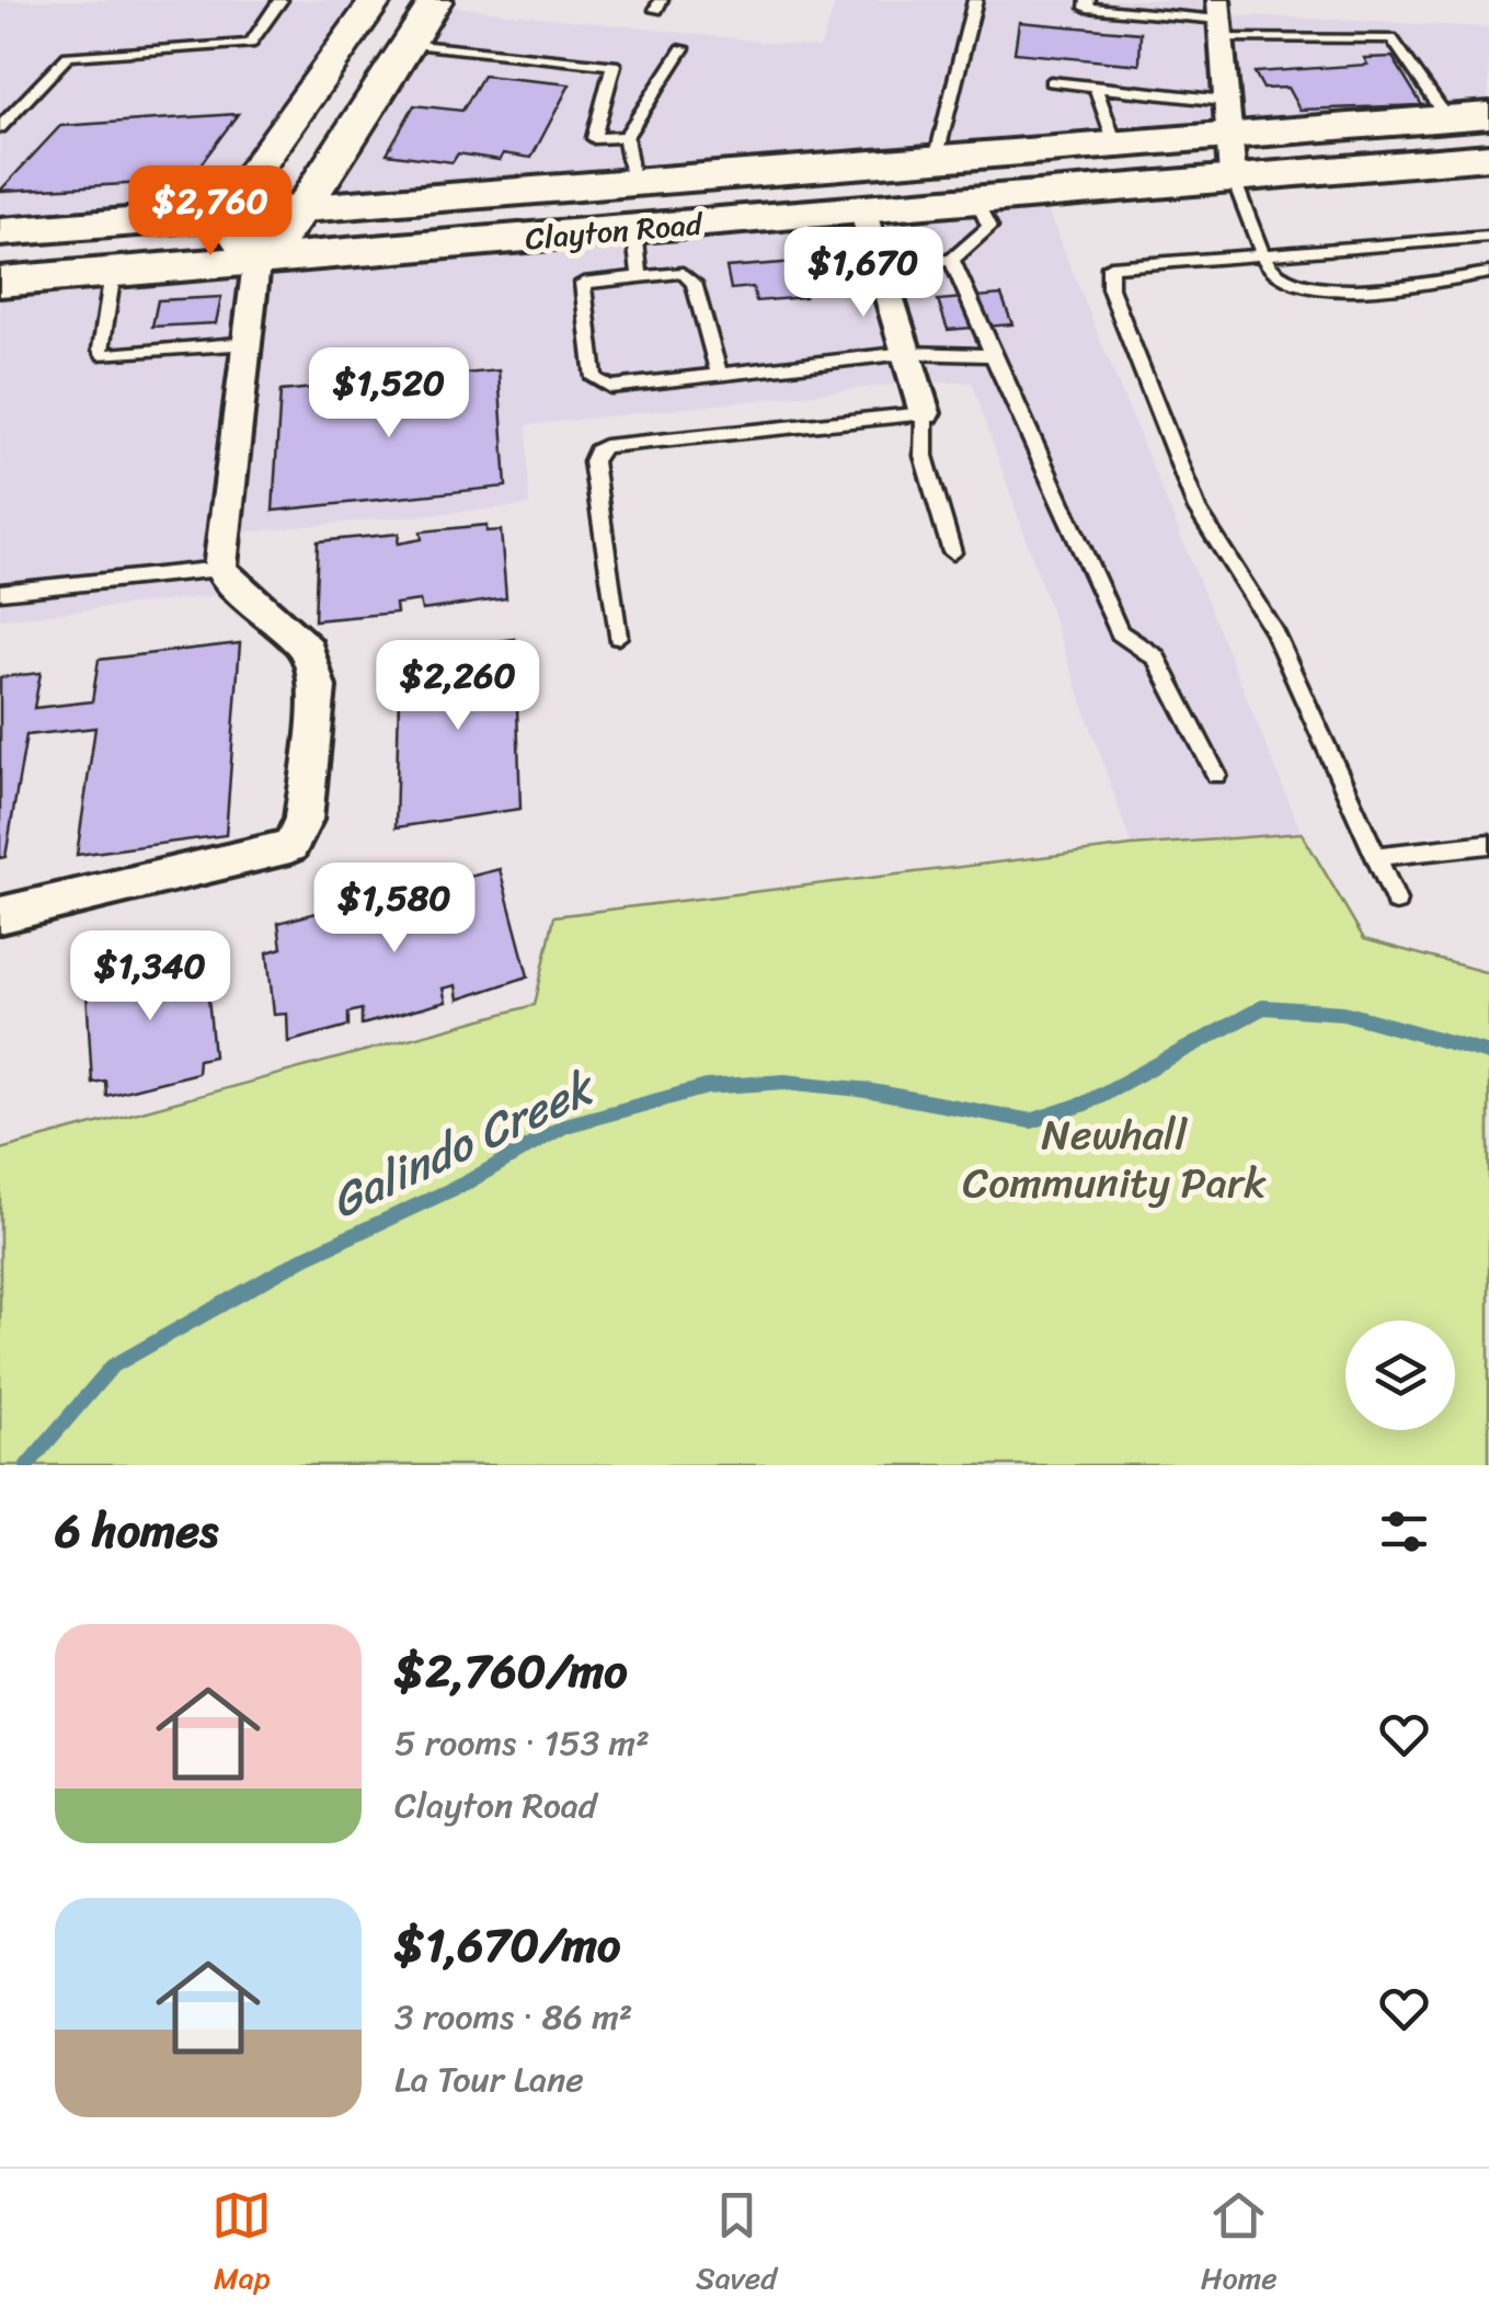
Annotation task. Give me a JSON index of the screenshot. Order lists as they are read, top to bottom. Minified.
{"streets":{"main road":["Clayton Road"]},"water":["Galindo Creek"],"parks":["Newhall Community Park"],"page":{"price":["$2,760","$1,670","$1,520","$2,260","$1,580","$1,340"],"heading":"6 homes","list":[{"name":"$2,760/mo","note":"5 rooms · 153 m² · Clayton Road"},{"name":"$1,670/mo","note":"3 rooms · 86 m² · La Tour Lane"}],"tabs":["Map","Saved","Home"]}}
